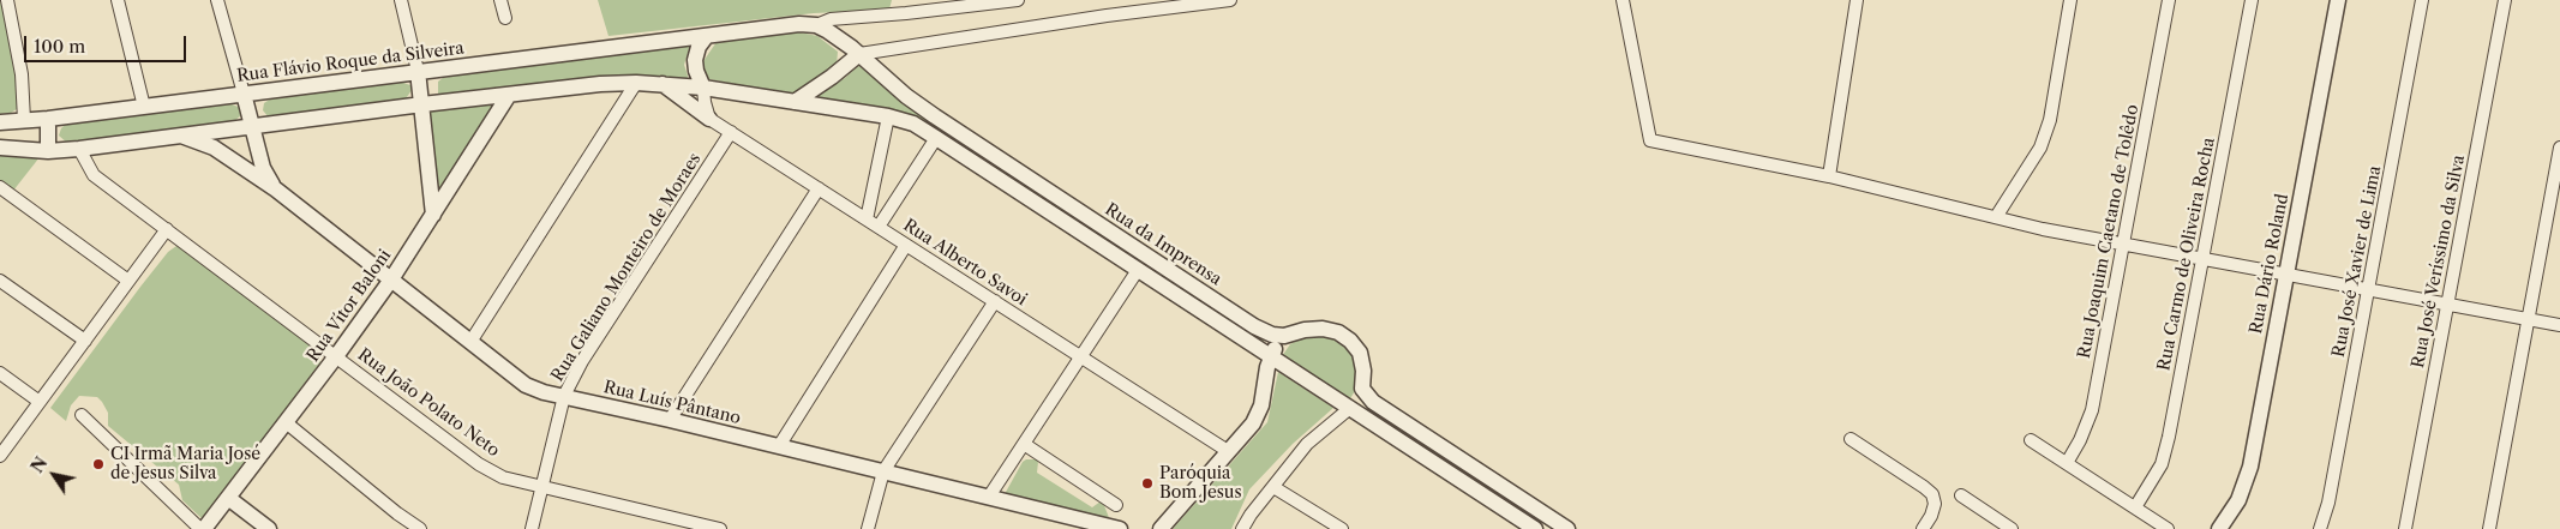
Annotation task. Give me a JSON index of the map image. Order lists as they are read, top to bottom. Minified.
{"streets":{"street":["Rua Flávio Roque da Silveira","Rua Joaquim Caetano de Tolêdo","Rua da Imprensa","Rua Carmo de Oliveira Rocha","Rua José Xavier de Lima","Rua José Veríssimo da Silva","Rua Alberto Savoi","Rua Dário Roland","Rua Galiano Monteiro de Moraes","Rua Vítor Baloni","Rua João Polato Neto","Rua Luís Pântano"]},"crossings":[["Rua Flávio Roque da Silveira","Rua Luís Pântano"],["Rua Alberto Savoi","Rua Galiano Monteiro de Moraes"],["Rua Galiano Monteiro de Moraes","Rua João Polato Neto"],["Rua Galiano Monteiro de Moraes","Rua Luís Pântano"],["Rua Vítor Baloni","Rua João Polato Neto"],["Rua Vítor Baloni","Rua Luís Pântano"]],"places":["CI Irmã Maria José de Jesus Silva","Paróquia Bom Jesus"],"scale_bar":"100 m","north":"top left"}
